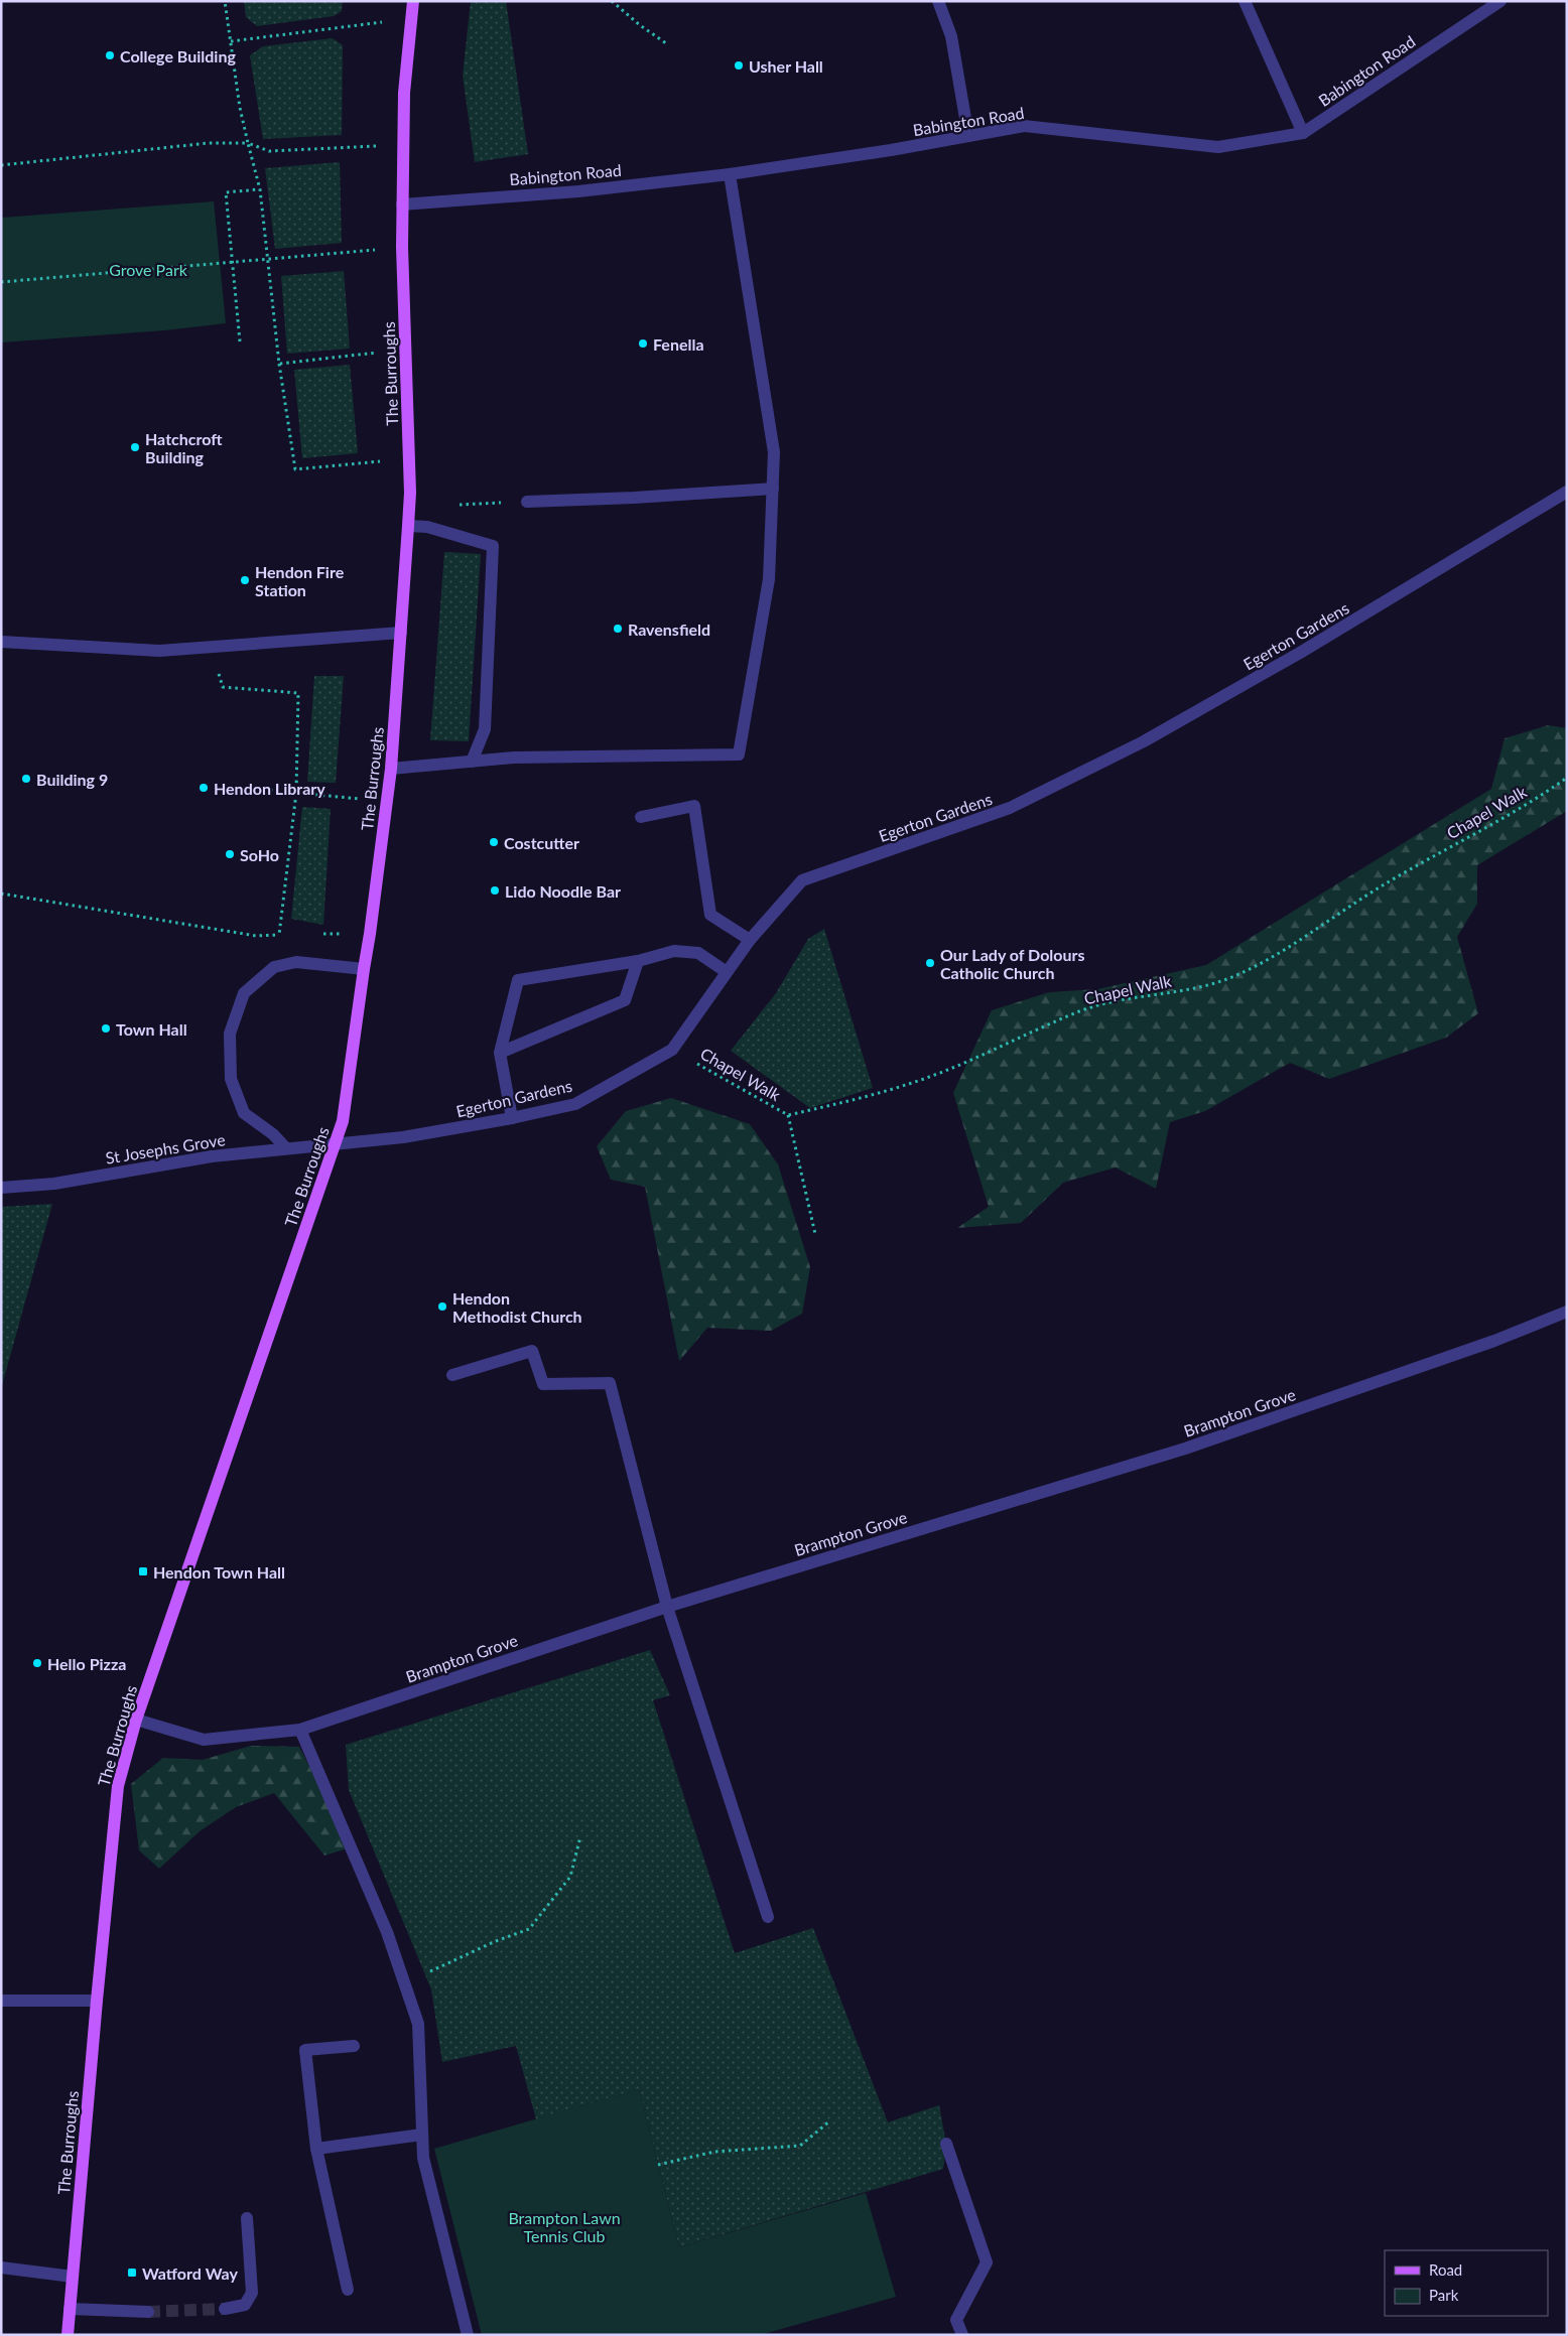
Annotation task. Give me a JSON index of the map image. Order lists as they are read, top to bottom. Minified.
{"streets":{"main road":["The Burroughs"],"street":["Babington Road","Egerton Gardens","St Josephs Grove","Brampton Grove"],"path":["Chapel Walk"]},"crossings":[["Babington Road","The Burroughs"],["The Burroughs","Egerton Gardens"],["The Burroughs","St Josephs Grove"],["The Burroughs","Brampton Grove"],["Egerton Gardens","Chapel Walk"],["Egerton Gardens","St Josephs Grove"]],"parks":["Grove Park","Brampton Lawn Tennis Club"],"places":{"other":["College Building","Usher Hall","Fenella","Hatchcroft Building","Hendon Fire Station","Ravensfield","Building 9","Hendon Library","Costcutter","SoHo","Lido Noodle Bar","Our Lady of Dolours Catholic Church","Town Hall","Hendon Methodist Church","Hello Pizza"],"transit":["Hendon Town Hall","Watford Way"]},"legend":["Road","Park"]}
